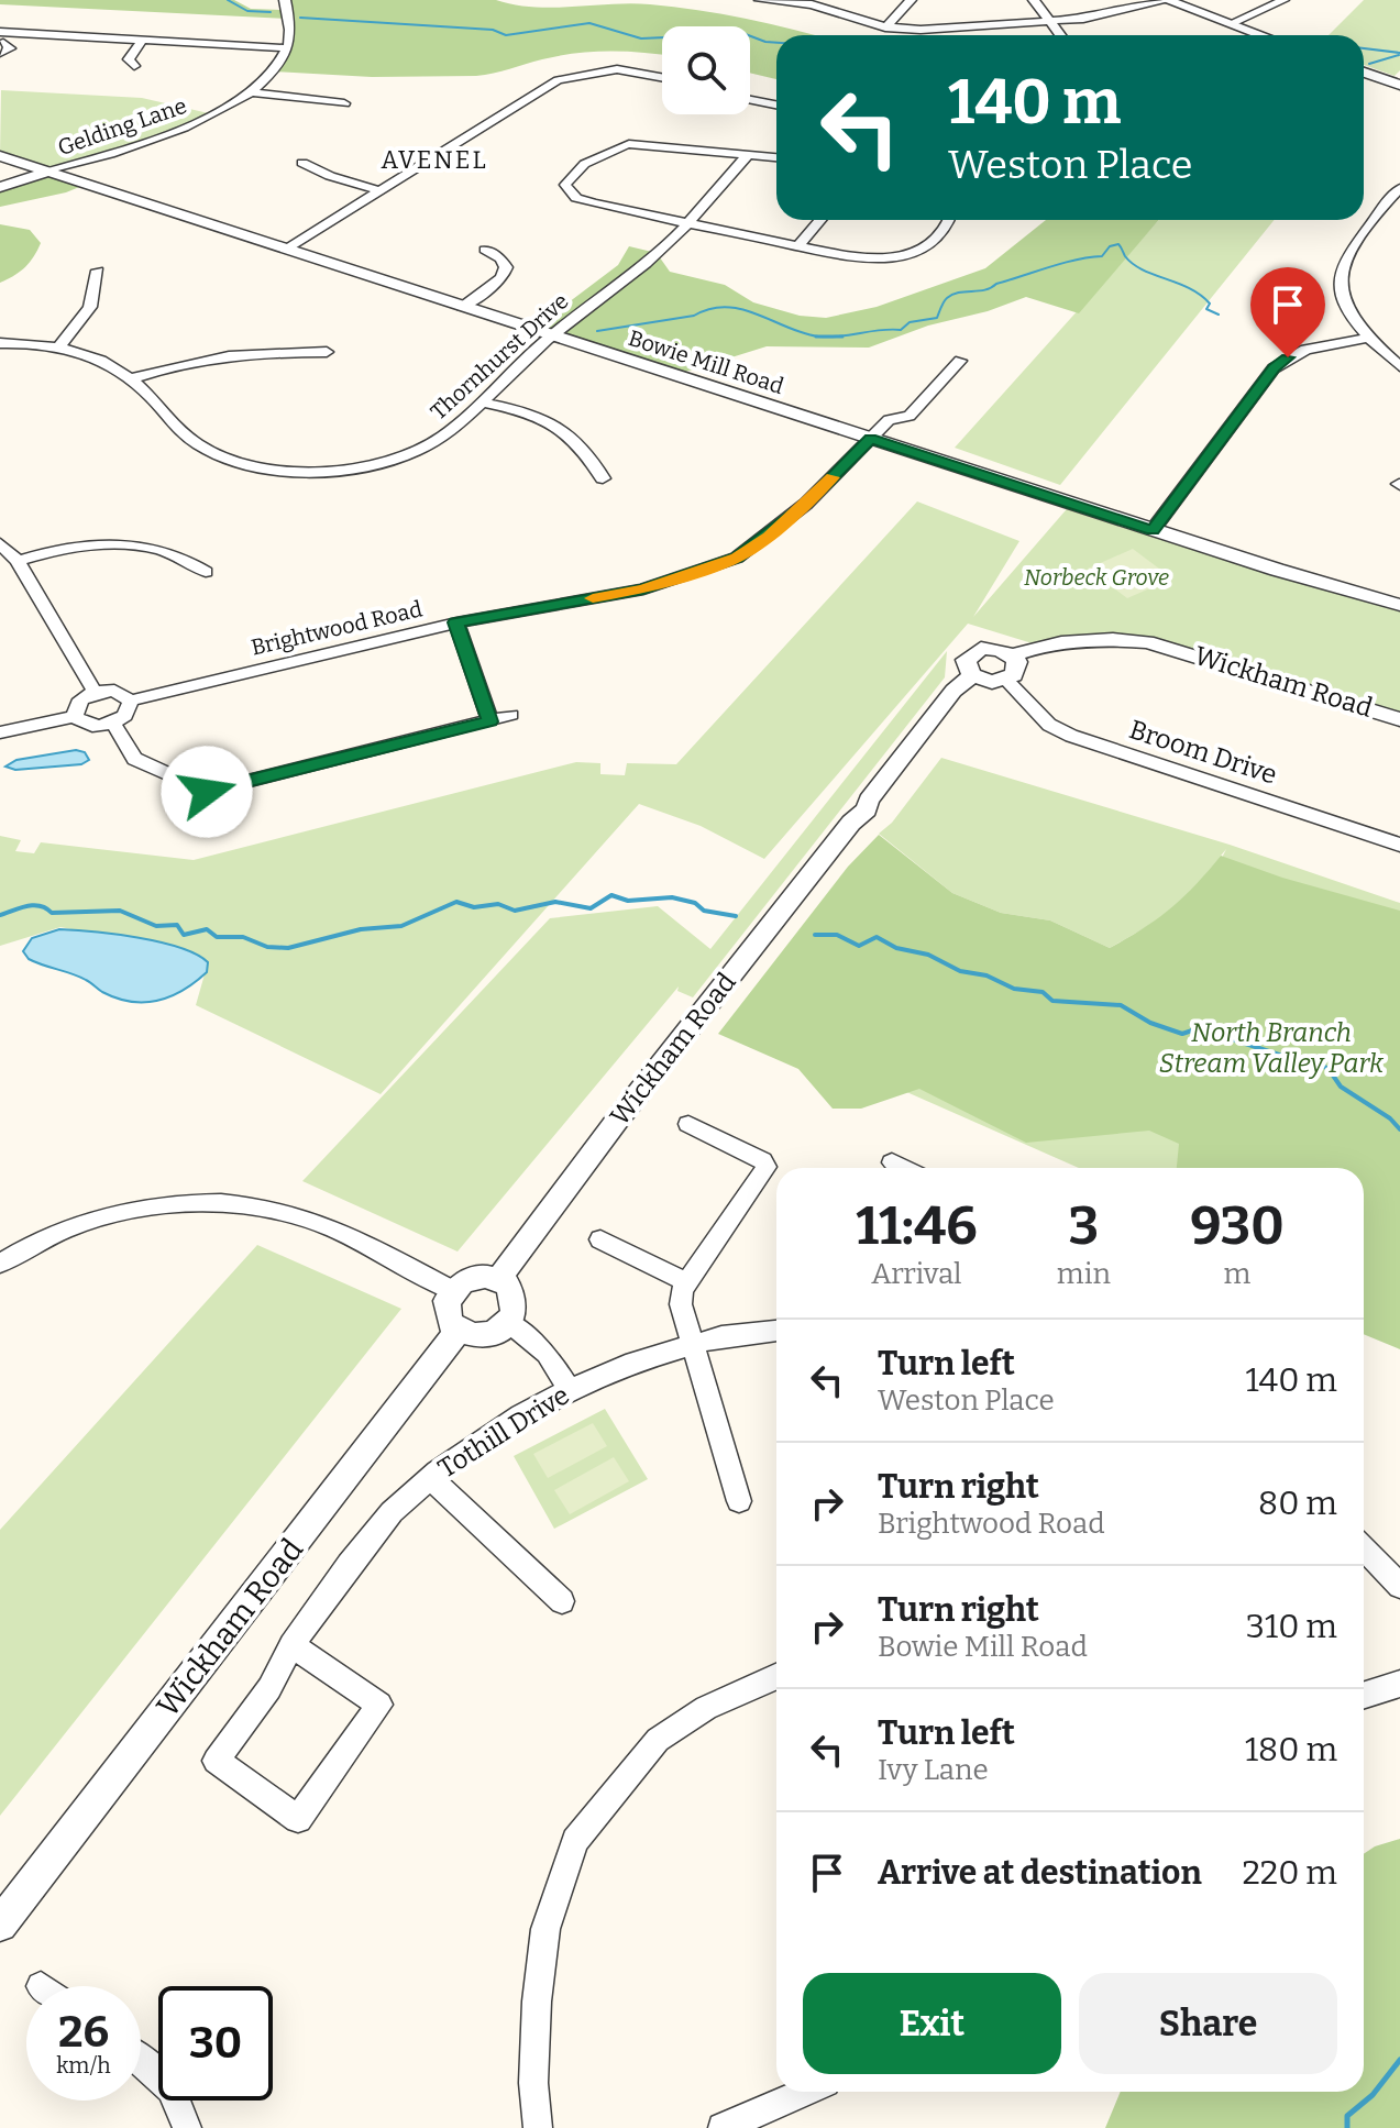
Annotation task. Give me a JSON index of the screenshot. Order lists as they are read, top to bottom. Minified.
{"streets":{"street":["Gelding Lane","Thornhurst Drive","Bowie Mill Road","Brightwood Road","Wickham Road","Broom Drive","Tothill Drive"]},"crossings":[["Gelding Lane","Bowie Mill Road"],["Thornhurst Drive","Bowie Mill Road"],["Bowie Mill Road","Brightwood Road"],["Wickham Road","Broom Drive"]],"districts":["AVENEL"],"parks":["Norbeck Grove","North Branch Stream Valley Park"],"page":{"turn":["140 m","Weston Place"],"eta":["11:46","Arrival","3","min","930","m"],"list":[{"name":"Turn left","note":"Weston Place","value":"140 m"},{"name":"Turn right","note":"Brightwood Road","value":"80 m"},{"name":"Turn right","note":"Bowie Mill Road","value":"310 m"},{"name":"Turn left","note":"Ivy Lane","value":"180 m"},{"name":"Arrive at destination","value":"220 m"}],"buttons":["Exit","Share"],"speed":"26 km/h","limit":"30"}}
